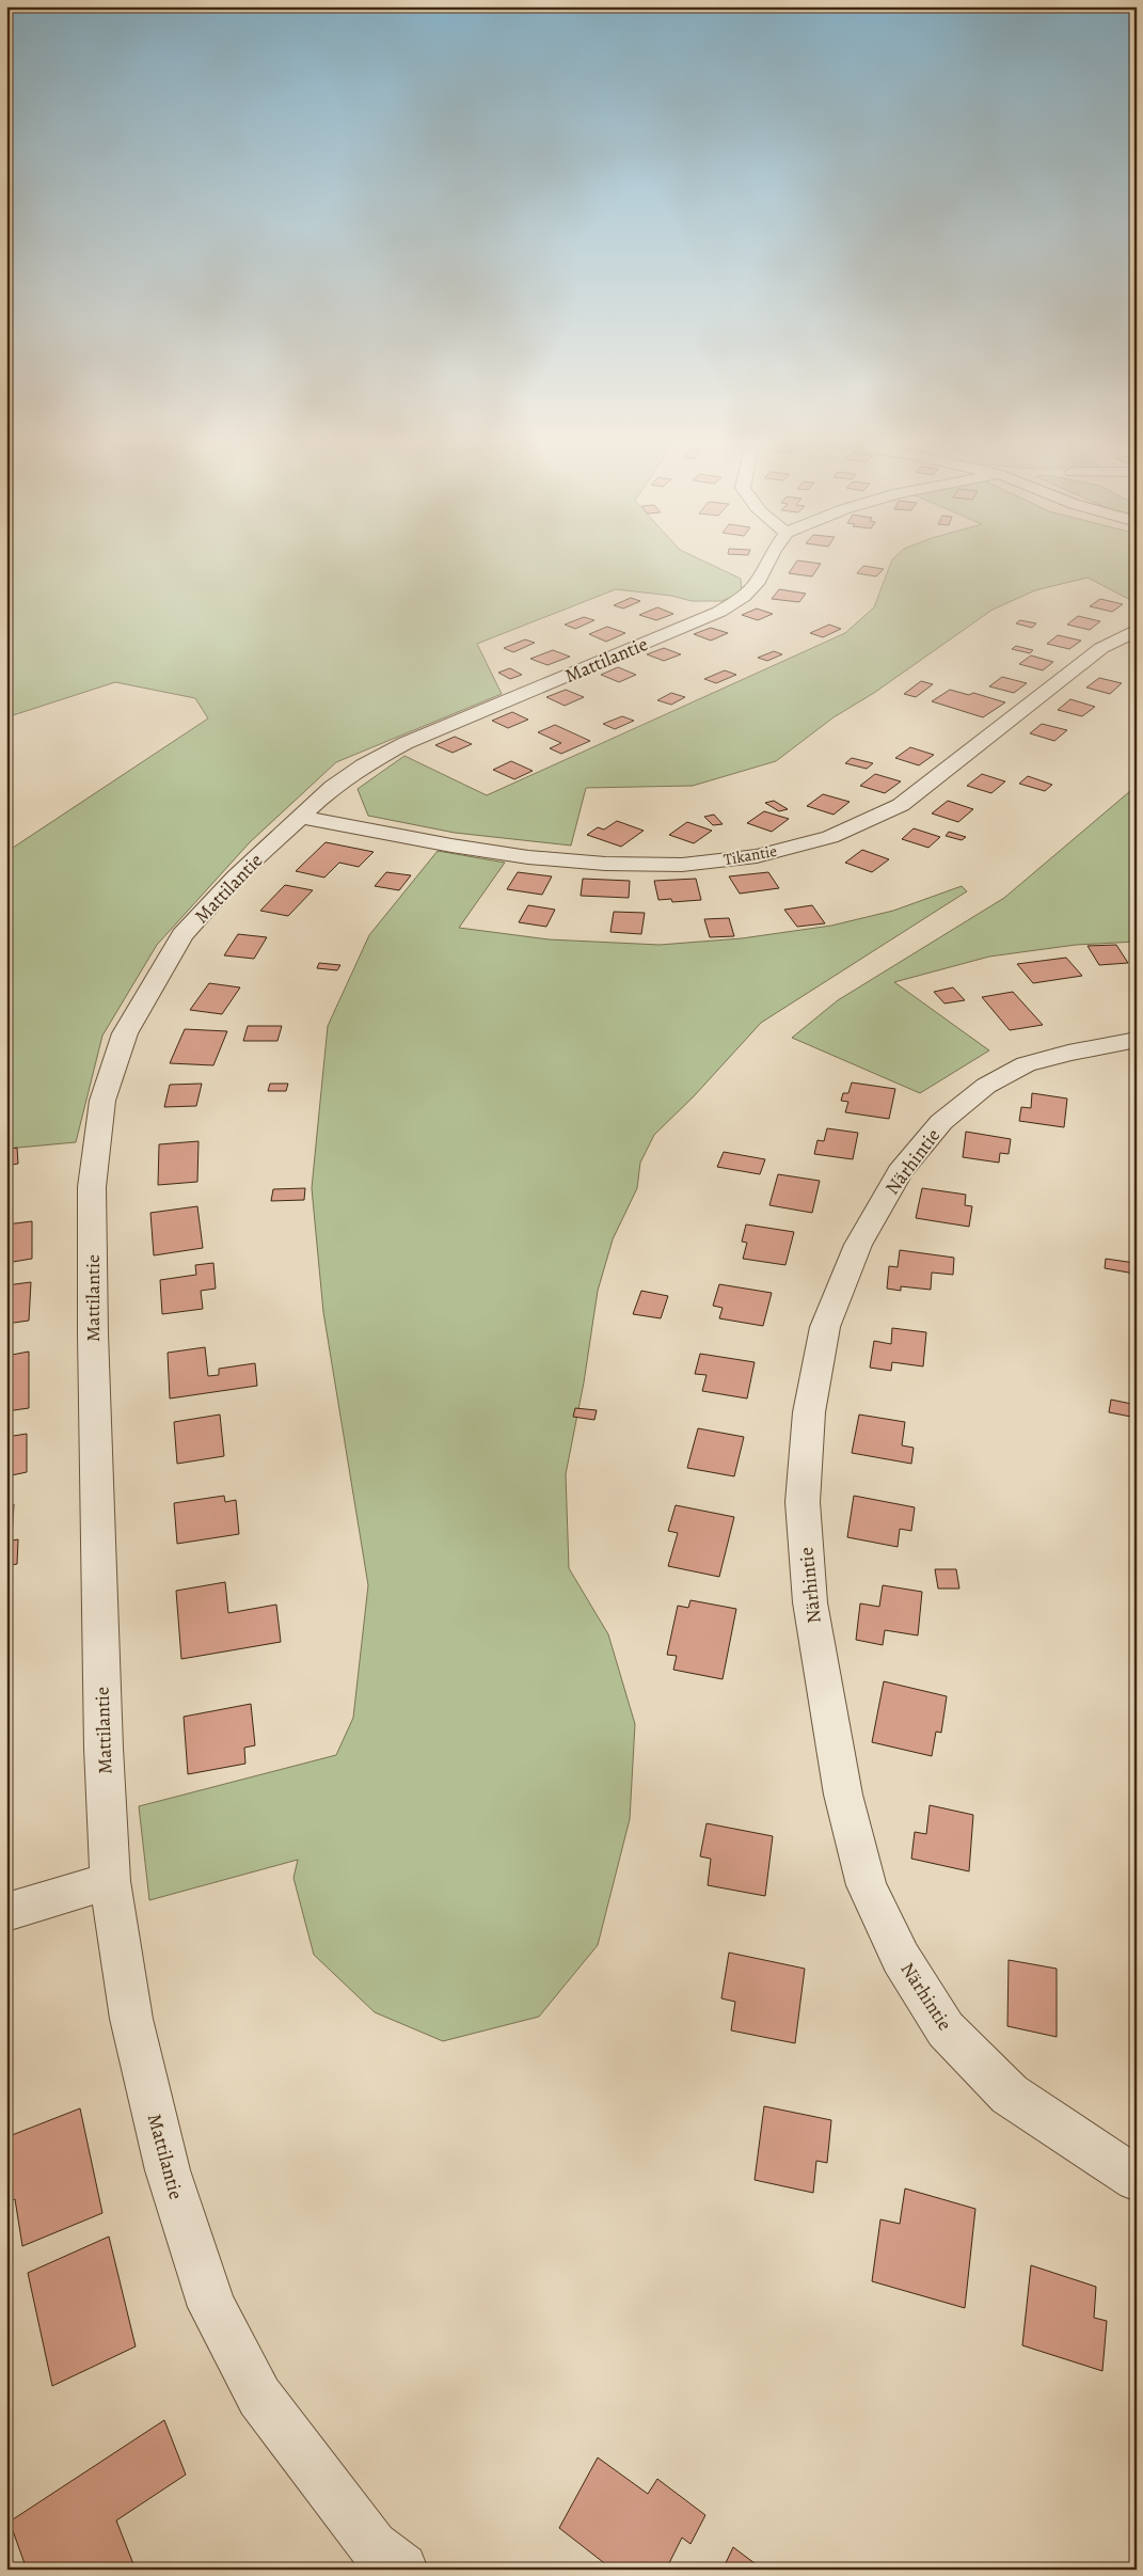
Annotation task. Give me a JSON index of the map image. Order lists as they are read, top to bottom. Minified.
{"streets":{"street":["Mattilantie","Tikantie","Närhintie"]},"crossings":[["Mattilantie","Tikantie"]]}
